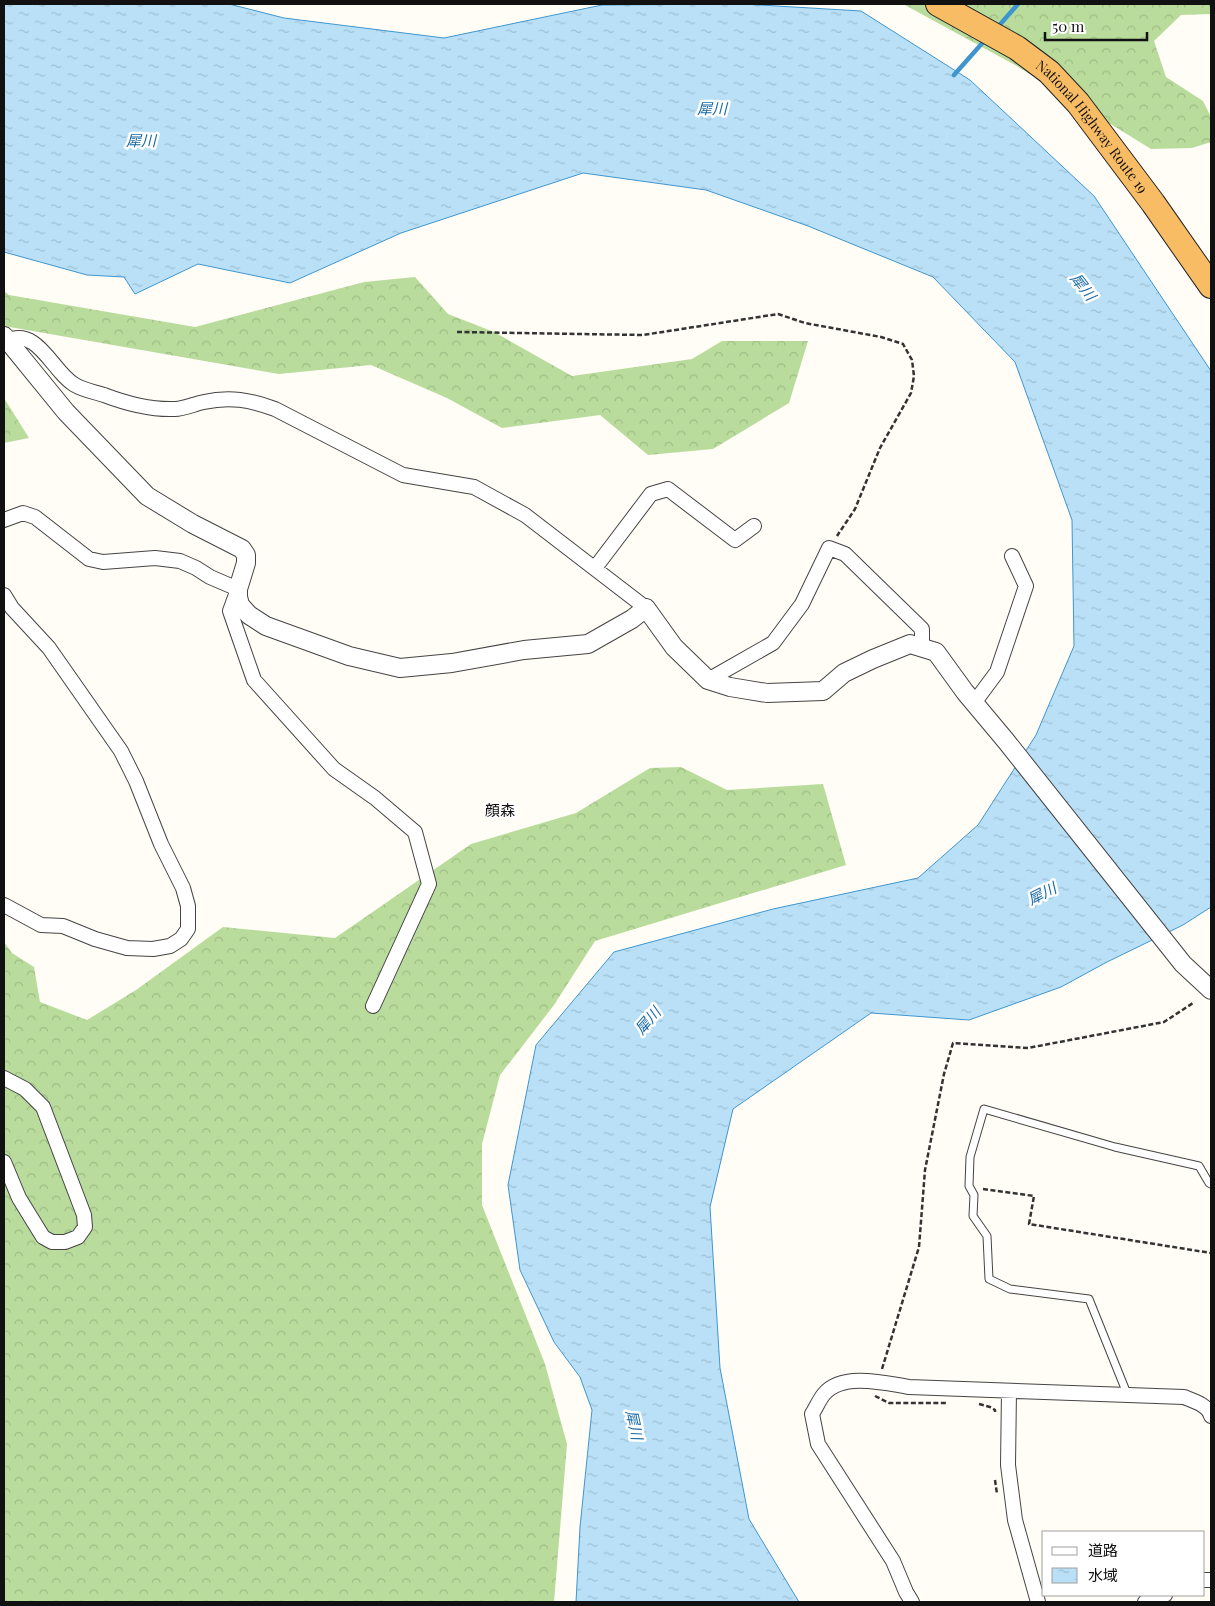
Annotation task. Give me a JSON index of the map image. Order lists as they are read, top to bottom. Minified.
{"streets":{"highway":["National Highway Route 19"]},"districts":["顔森"],"water":["犀川"],"legend":["道路","水域"],"scale_bar":"50 m"}
